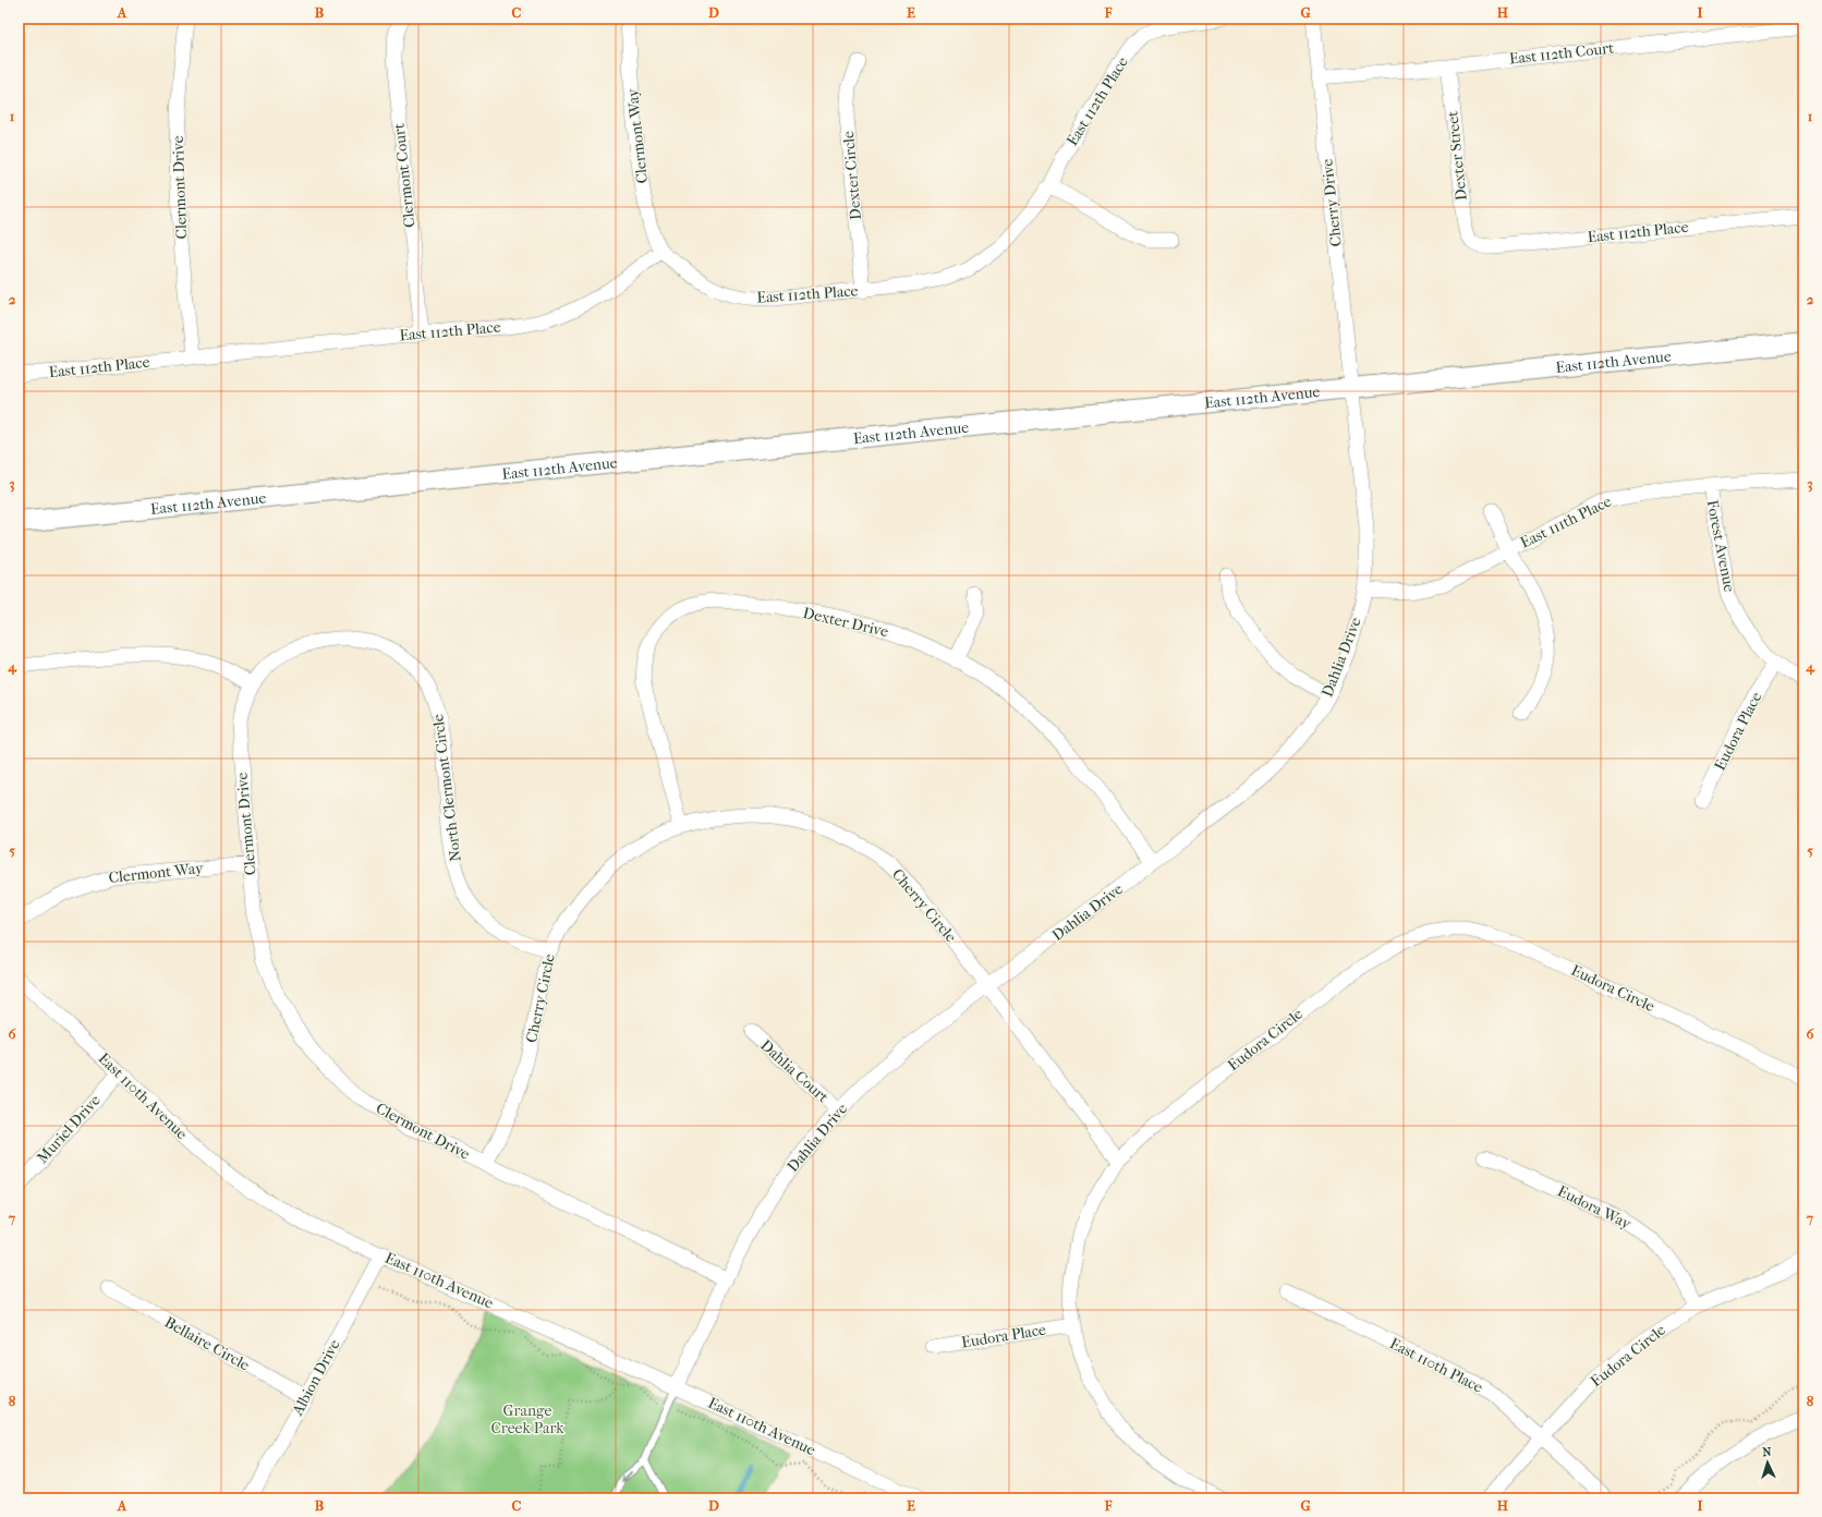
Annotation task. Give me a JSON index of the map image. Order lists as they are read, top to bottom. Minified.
{"streets":{"street":["East 112th Court","East 112th Place","Clermont Way","Dexter Street","Clermont Court","Dexter Circle","Clermont Drive","Cherry Drive","East 112th Avenue","East 111th Place","Forest Avenue","Dexter Drive","Dahlia Drive","Eudora Place","North Clermont Circle","Cherry Circle","Eudora Circle","Dahlia Court","East 110th Avenue","Muriel Drive","Eudora Way","Bellaire Circle","East 110th Place","Albion Drive"]},"crossings":[["East 112th Court","Dexter Street"],["East 112th Court","Cherry Drive"],["East 112th Place","Clermont Way"],["East 112th Place","Dexter Street"],["East 112th Place","Clermont Court"],["East 112th Place","Dexter Circle"],["East 112th Place","Clermont Drive"],["Clermont Way","Clermont Drive"],["Clermont Drive","Dahlia Drive"],["Clermont Drive","North Clermont Circle"],["Clermont Drive","Cherry Circle"],["Cherry Drive","East 112th Avenue"],["Cherry Drive","Dahlia Drive"],["East 112th Avenue","Dahlia Drive"],["East 111th Place","Forest Avenue"],["East 111th Place","Dahlia Drive"],["Forest Avenue","Eudora Place"],["Dexter Drive","Dahlia Drive"],["Dexter Drive","Cherry Circle"],["Dahlia Drive","Cherry Circle"],["Dahlia Drive","Dahlia Court"],["Dahlia Drive","East 110th Avenue"],["Eudora Place","Eudora Circle"],["North Clermont Circle","Cherry Circle"],["Cherry Circle","Eudora Circle"],["Eudora Circle","Eudora Way"],["Eudora Circle","East 110th Place"],["East 110th Avenue","Muriel Drive"],["East 110th Avenue","Albion Drive"],["Bellaire Circle","Albion Drive"]],"parks":["Grange Creek Park"],"north":"top","grid":{"columns":["A","B","C","D","E","F","G","H","I"],"rows":["1","2","3","4","5","6","7","8"]}}
